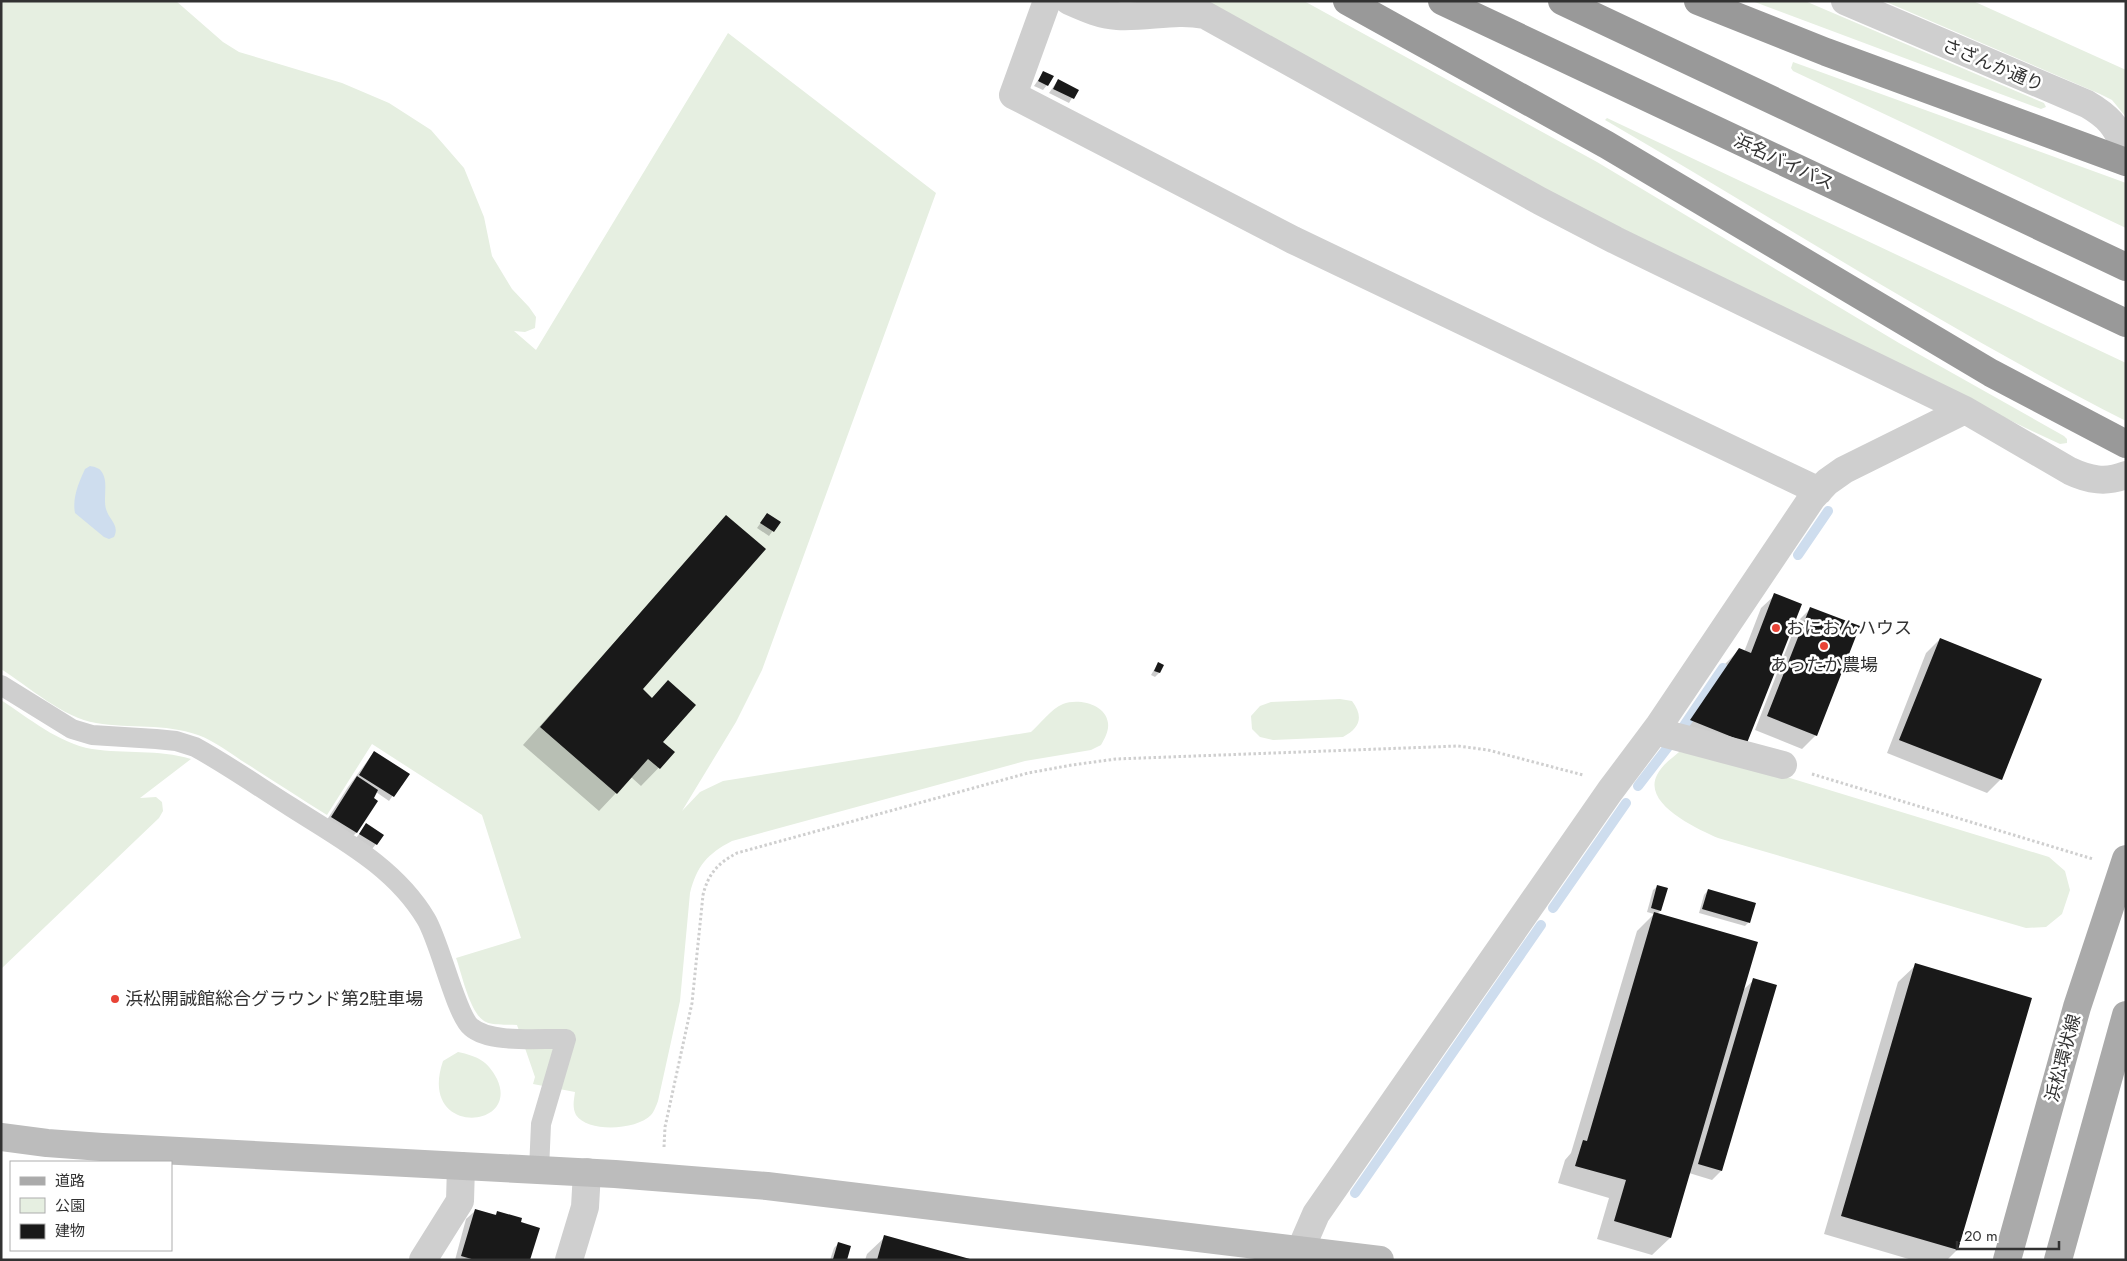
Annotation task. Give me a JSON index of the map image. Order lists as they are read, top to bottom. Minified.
{"streets":{"highway":["浜名バイパス"],"main road":["浜松環状線"],"street":["さざんか通り"]},"places":["おにおんハウス","あったか農場","浜松開誠館総合グラウンド第2駐車場"],"legend":["道路","公園","建物"],"scale_bar":"20 m"}
